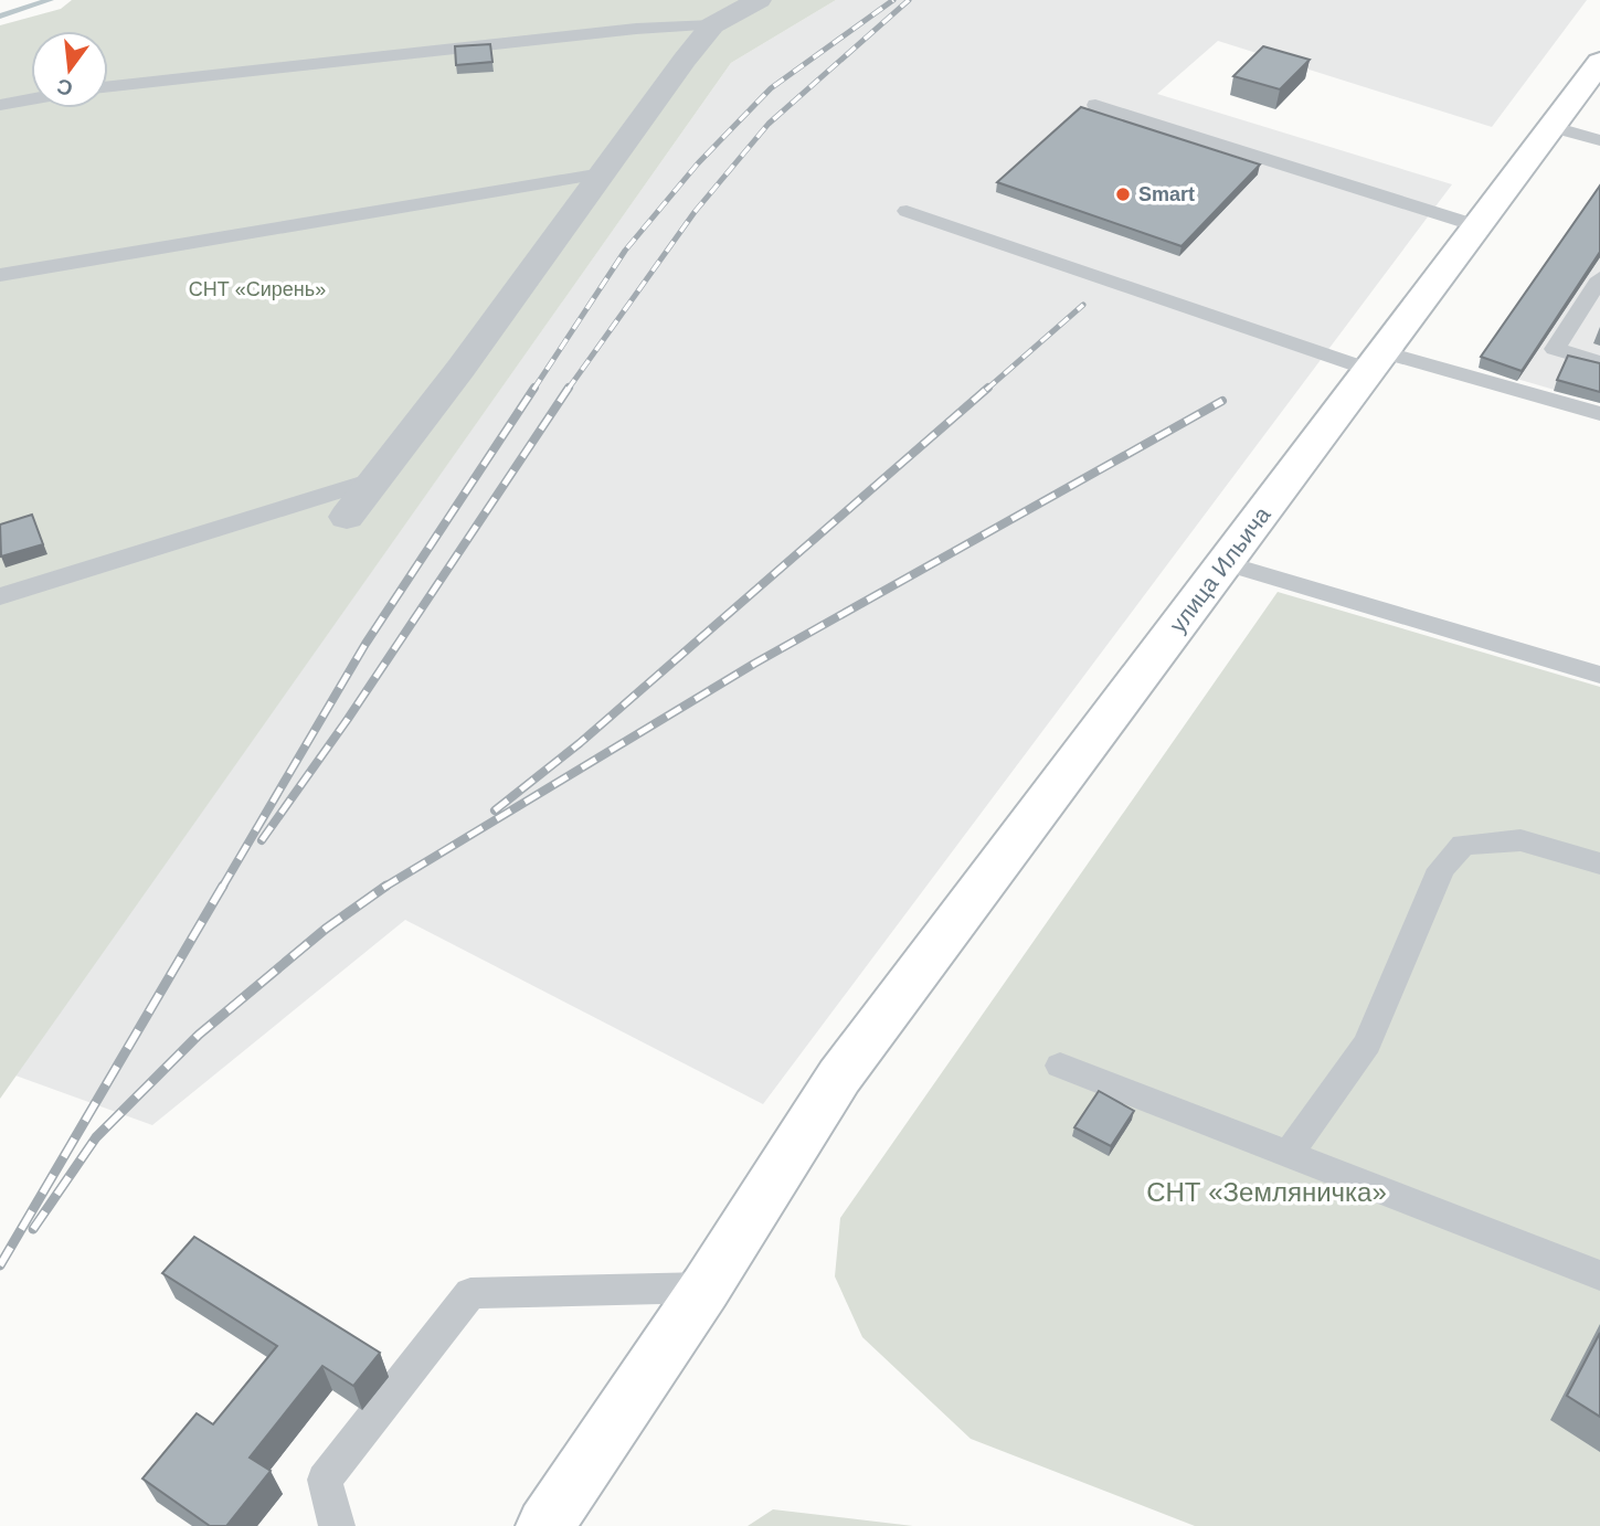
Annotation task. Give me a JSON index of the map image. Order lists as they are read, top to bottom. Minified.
{"streets":{"main road":["улица Ильича"]},"parks":["СНТ «Сирень»","СНТ «Земляничка»"],"places":["Smart"],"north":"bottom"}
